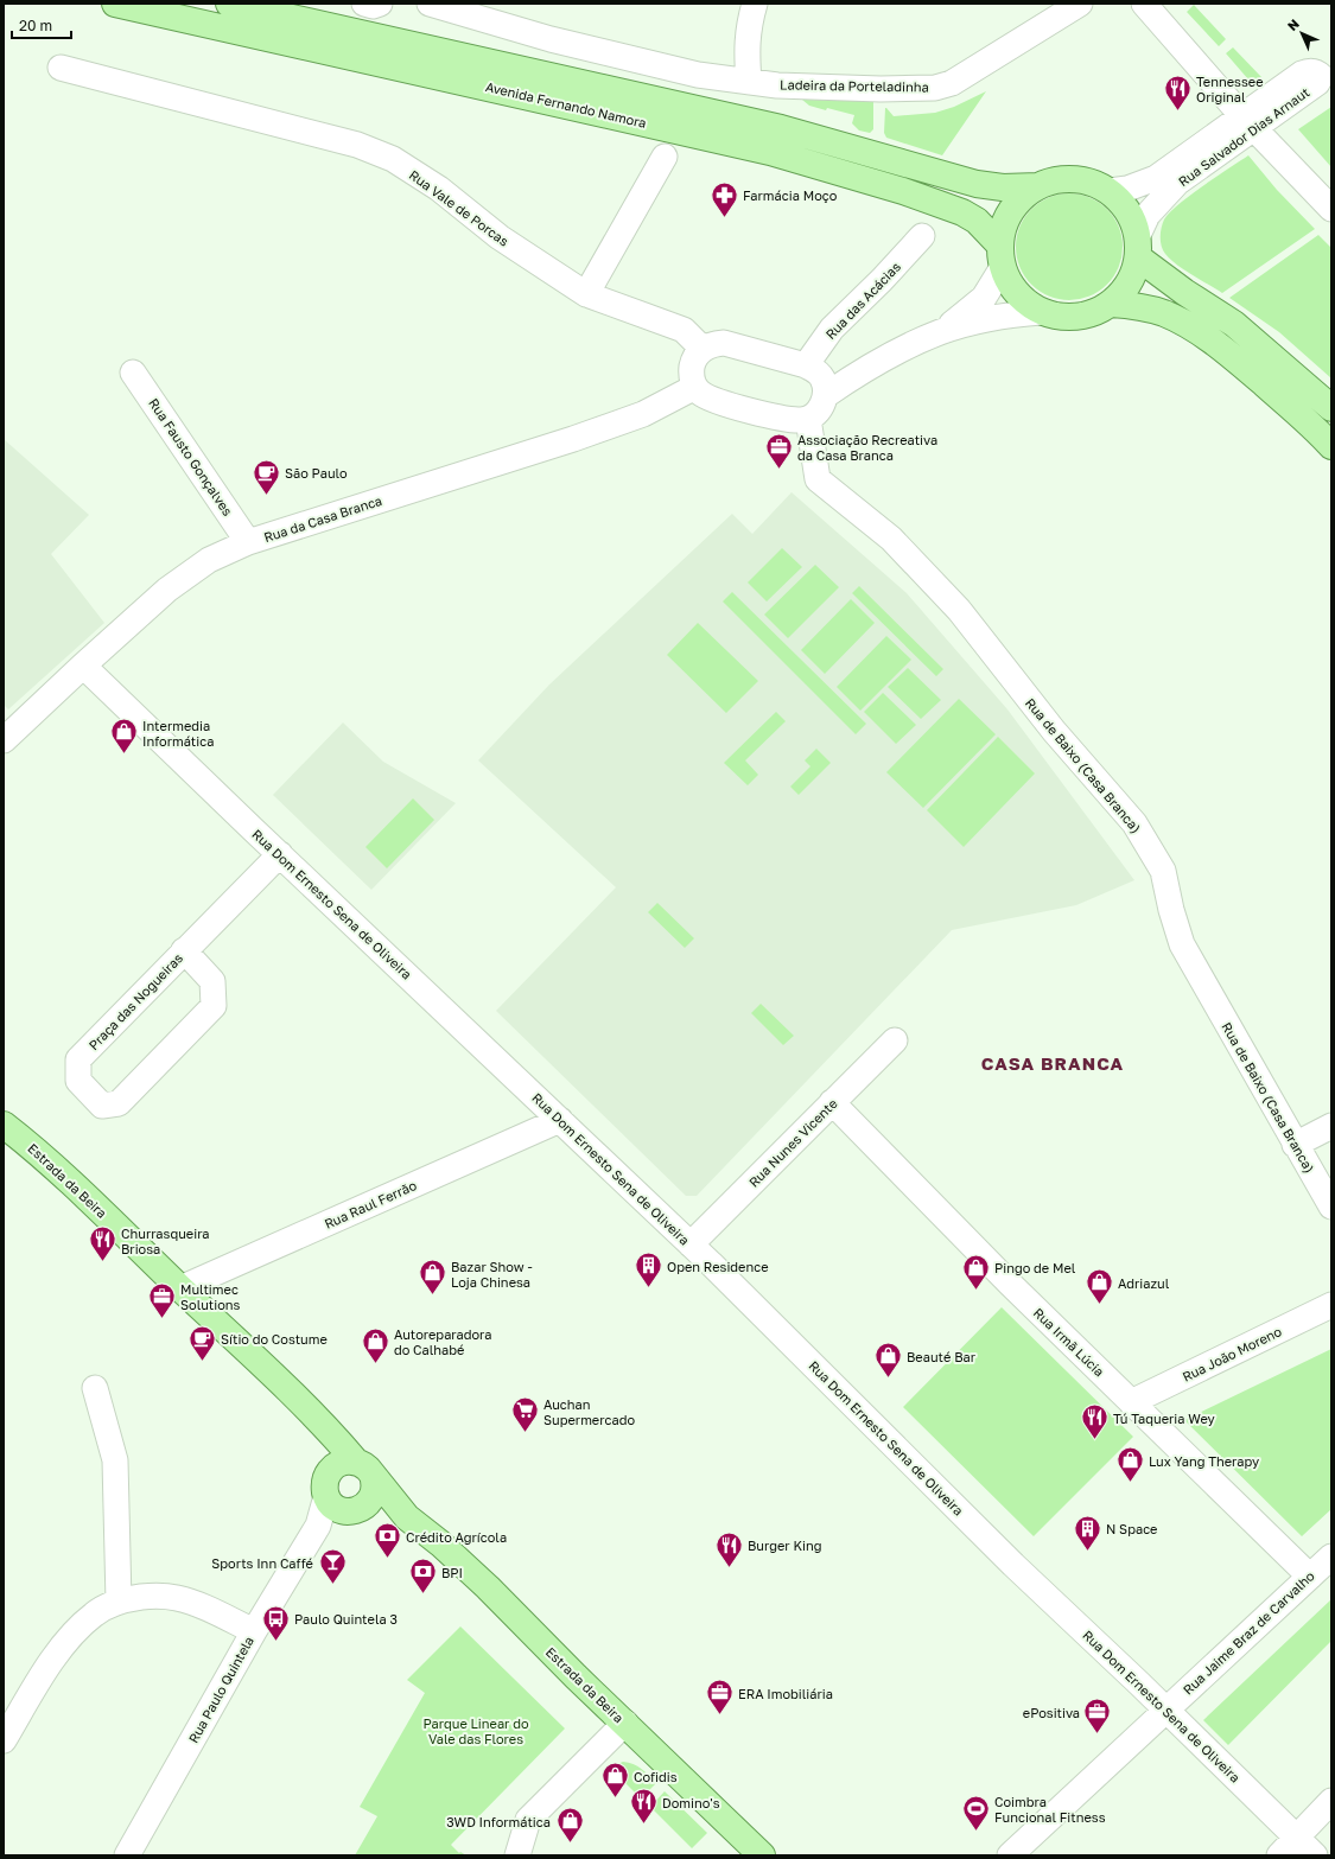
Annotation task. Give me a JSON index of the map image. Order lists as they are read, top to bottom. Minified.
{"streets":{"main road":["Avenida Fernando Namora","Estrada da Beira"],"street":["Ladeira da Porteladinha","Rua Salvador Dias Arnaut","Rua Vale de Porcas","Rua das Acácias","Rua Fausto Gonçalves","Rua da Casa Branca","Rua de Baixo (Casa Branca)","Rua Dom Ernesto Sena de Oliveira","Praça das Nogueiras","Rua Nunes Vicente","Rua Raul Ferrão","Rua Irmã Lúcia","Rua João Moreno","Rua Jaime Braz de Carvalho","Rua Paulo Quintela"]},"crossings":[["Avenida Fernando Namora","Rua Salvador Dias Arnaut"],["Rua Fausto Gonçalves","Rua da Casa Branca"],["Rua da Casa Branca","Rua Dom Ernesto Sena de Oliveira"],["Rua Dom Ernesto Sena de Oliveira","Praça das Nogueiras"],["Rua Dom Ernesto Sena de Oliveira","Rua Nunes Vicente"],["Rua Dom Ernesto Sena de Oliveira","Rua Raul Ferrão"],["Rua Dom Ernesto Sena de Oliveira","Rua Jaime Braz de Carvalho"],["Rua Nunes Vicente","Rua Irmã Lúcia"],["Estrada da Beira","Rua Raul Ferrão"],["Estrada da Beira","Rua Paulo Quintela"],["Rua Irmã Lúcia","Rua João Moreno"],["Rua Irmã Lúcia","Rua Jaime Braz de Carvalho"]],"districts":["CASA BRANCA"],"parks":["Parque Linear do Vale das Flores"],"places":{"restaurant":["Tennessee Original","Churrasqueira Briosa","Tú Taqueria Wey","Burger King","Domino's"],"pharmacy":["Farmácia Moço"],"office":["Associação Recreativa da Casa Branca","Multimec Solutions","ERA Imobiliária","ePositiva"],"cafe":["São Paulo","Sítio do Costume"],"shop":["Intermedia Informática","Pingo de Mel","Bazar Show - Loja Chinesa","Adriazul","Autoreparadora do Calhabé","Beauté Bar","Lux Yang Therapy","Cofidis","3WD Informática"],"building":["Open Residence","N Space"],"supermarket":["Auchan Supermercado"],"bank":["Crédito Agrícola","BPI"],"bar":["Sports Inn Caffé"],"bus stop":["Paulo Quintela 3"],"sports":["Coimbra Funcional Fitness"]},"scale_bar":"20 m","north":"top left"}
